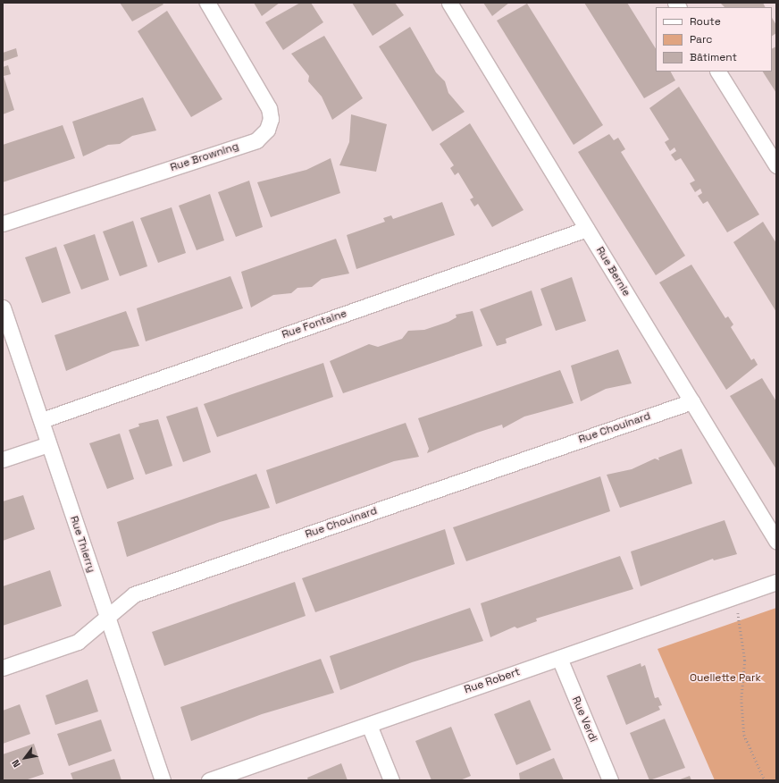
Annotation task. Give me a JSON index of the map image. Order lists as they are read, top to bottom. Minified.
{"streets":{"street":["Rue Browning","Rue Bernie","Rue Fontaine","Rue Chouinard","Rue Thierry","Rue Robert","Rue Verdi"]},"crossings":[["Rue Bernie","Rue Fontaine"],["Rue Bernie","Rue Chouinard"],["Rue Fontaine","Rue Thierry"],["Rue Chouinard","Rue Thierry"],["Rue Robert","Rue Verdi"]],"parks":["Ouellette Park"],"legend":["Route","Parc","Bâtiment"],"north":"bottom left"}
